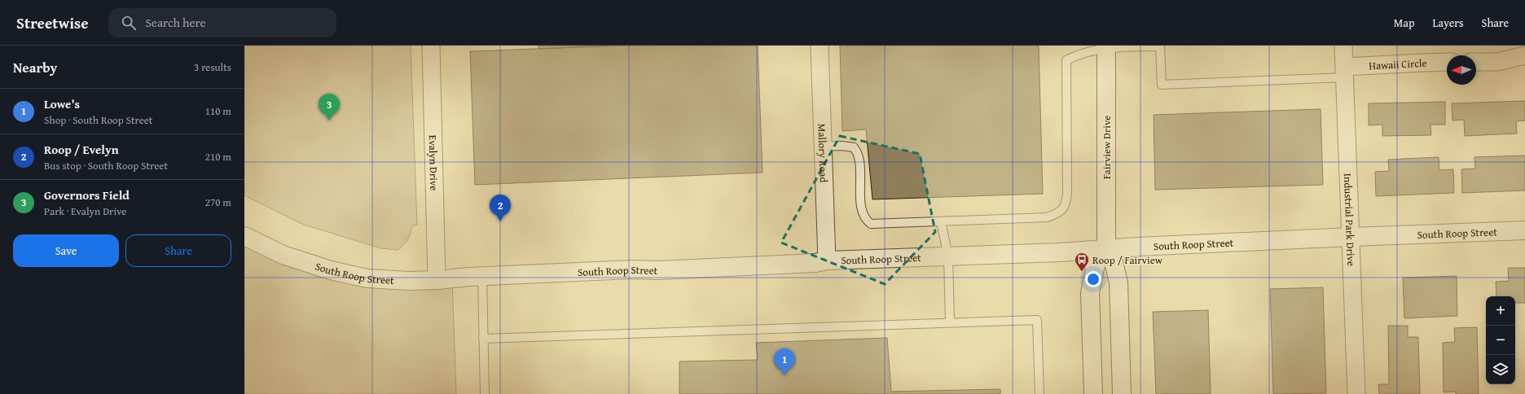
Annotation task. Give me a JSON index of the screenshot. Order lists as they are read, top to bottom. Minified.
{"streets":{"street":["Hawaii Circle","Fairview Drive","Mallory Road","Evalyn Drive","Industrial Park Drive","South Roop Street"]},"crossings":[["Hawaii Circle","Industrial Park Drive"],["Fairview Drive","South Roop Street"],["Mallory Road","South Roop Street"],["Evalyn Drive","South Roop Street"],["Industrial Park Drive","South Roop Street"]],"places":{"bus stop":["Roop / Fairview"]},"north":"left","page":{"header":"Streetwise","search":"Search here","nav":["Map","Layers","Share"],"heading":["Nearby","3 results"],"list":[{"mark":"1","name":"Lowe's","note":"Shop · South Roop Street","value":"110 m"},{"mark":"2","name":"Roop / Evelyn","note":"Bus stop · South Roop Street","value":"210 m"},{"mark":"3","name":"Governors Field","note":"Park · Evalyn Drive","value":"270 m"}],"pins":["3","2","1"],"buttons":["Save","Share"],"map_buttons":["+","−"]}}
